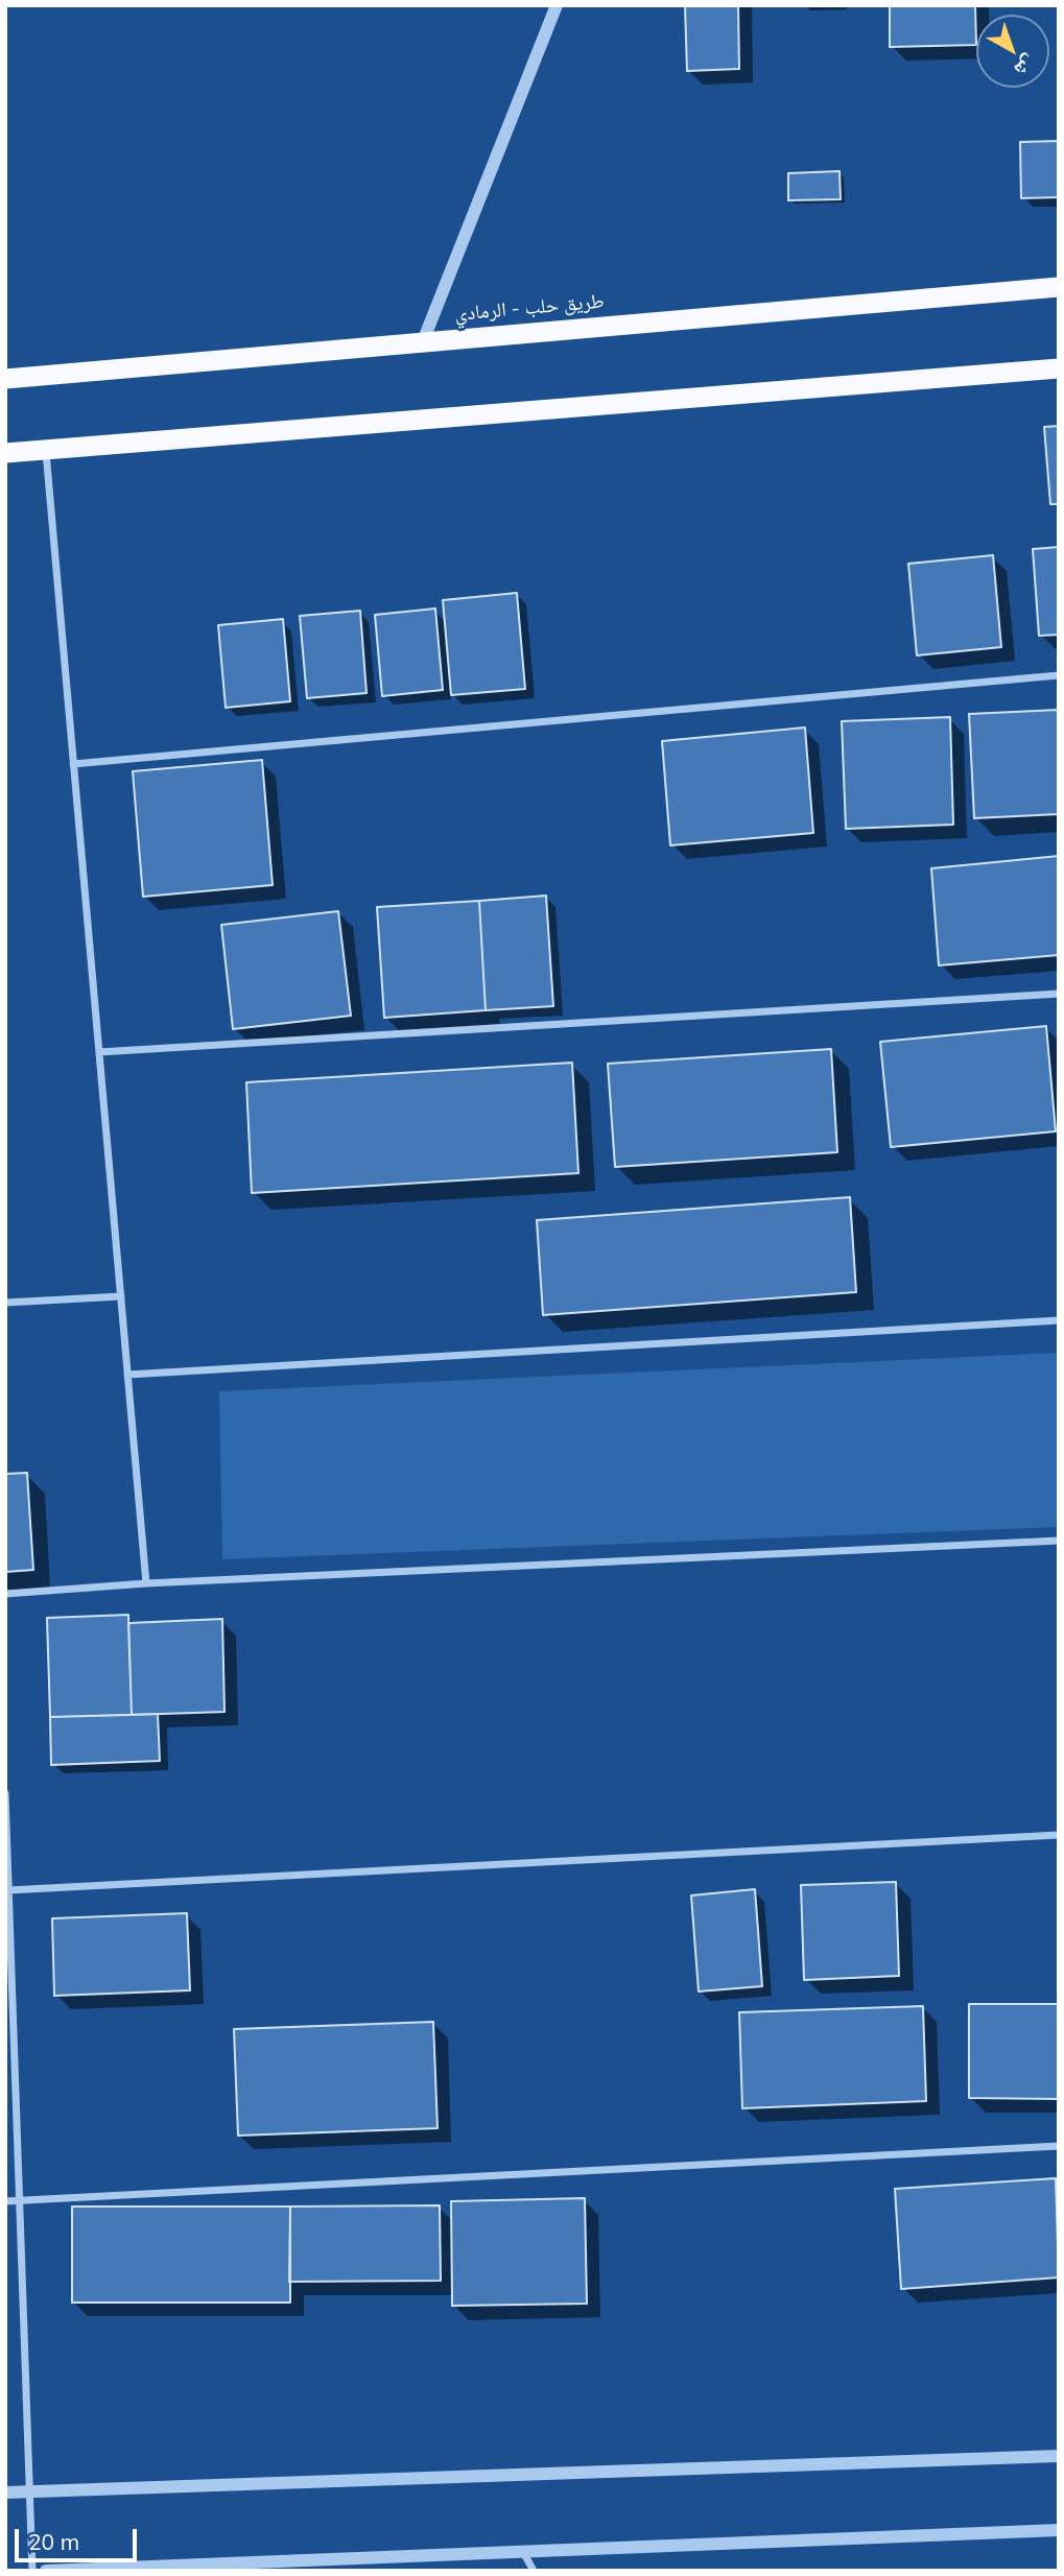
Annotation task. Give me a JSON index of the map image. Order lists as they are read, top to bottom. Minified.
{"streets":{"highway":["طريق حلب - الرمادي"]},"scale_bar":"20 m","north":"bottom right"}
